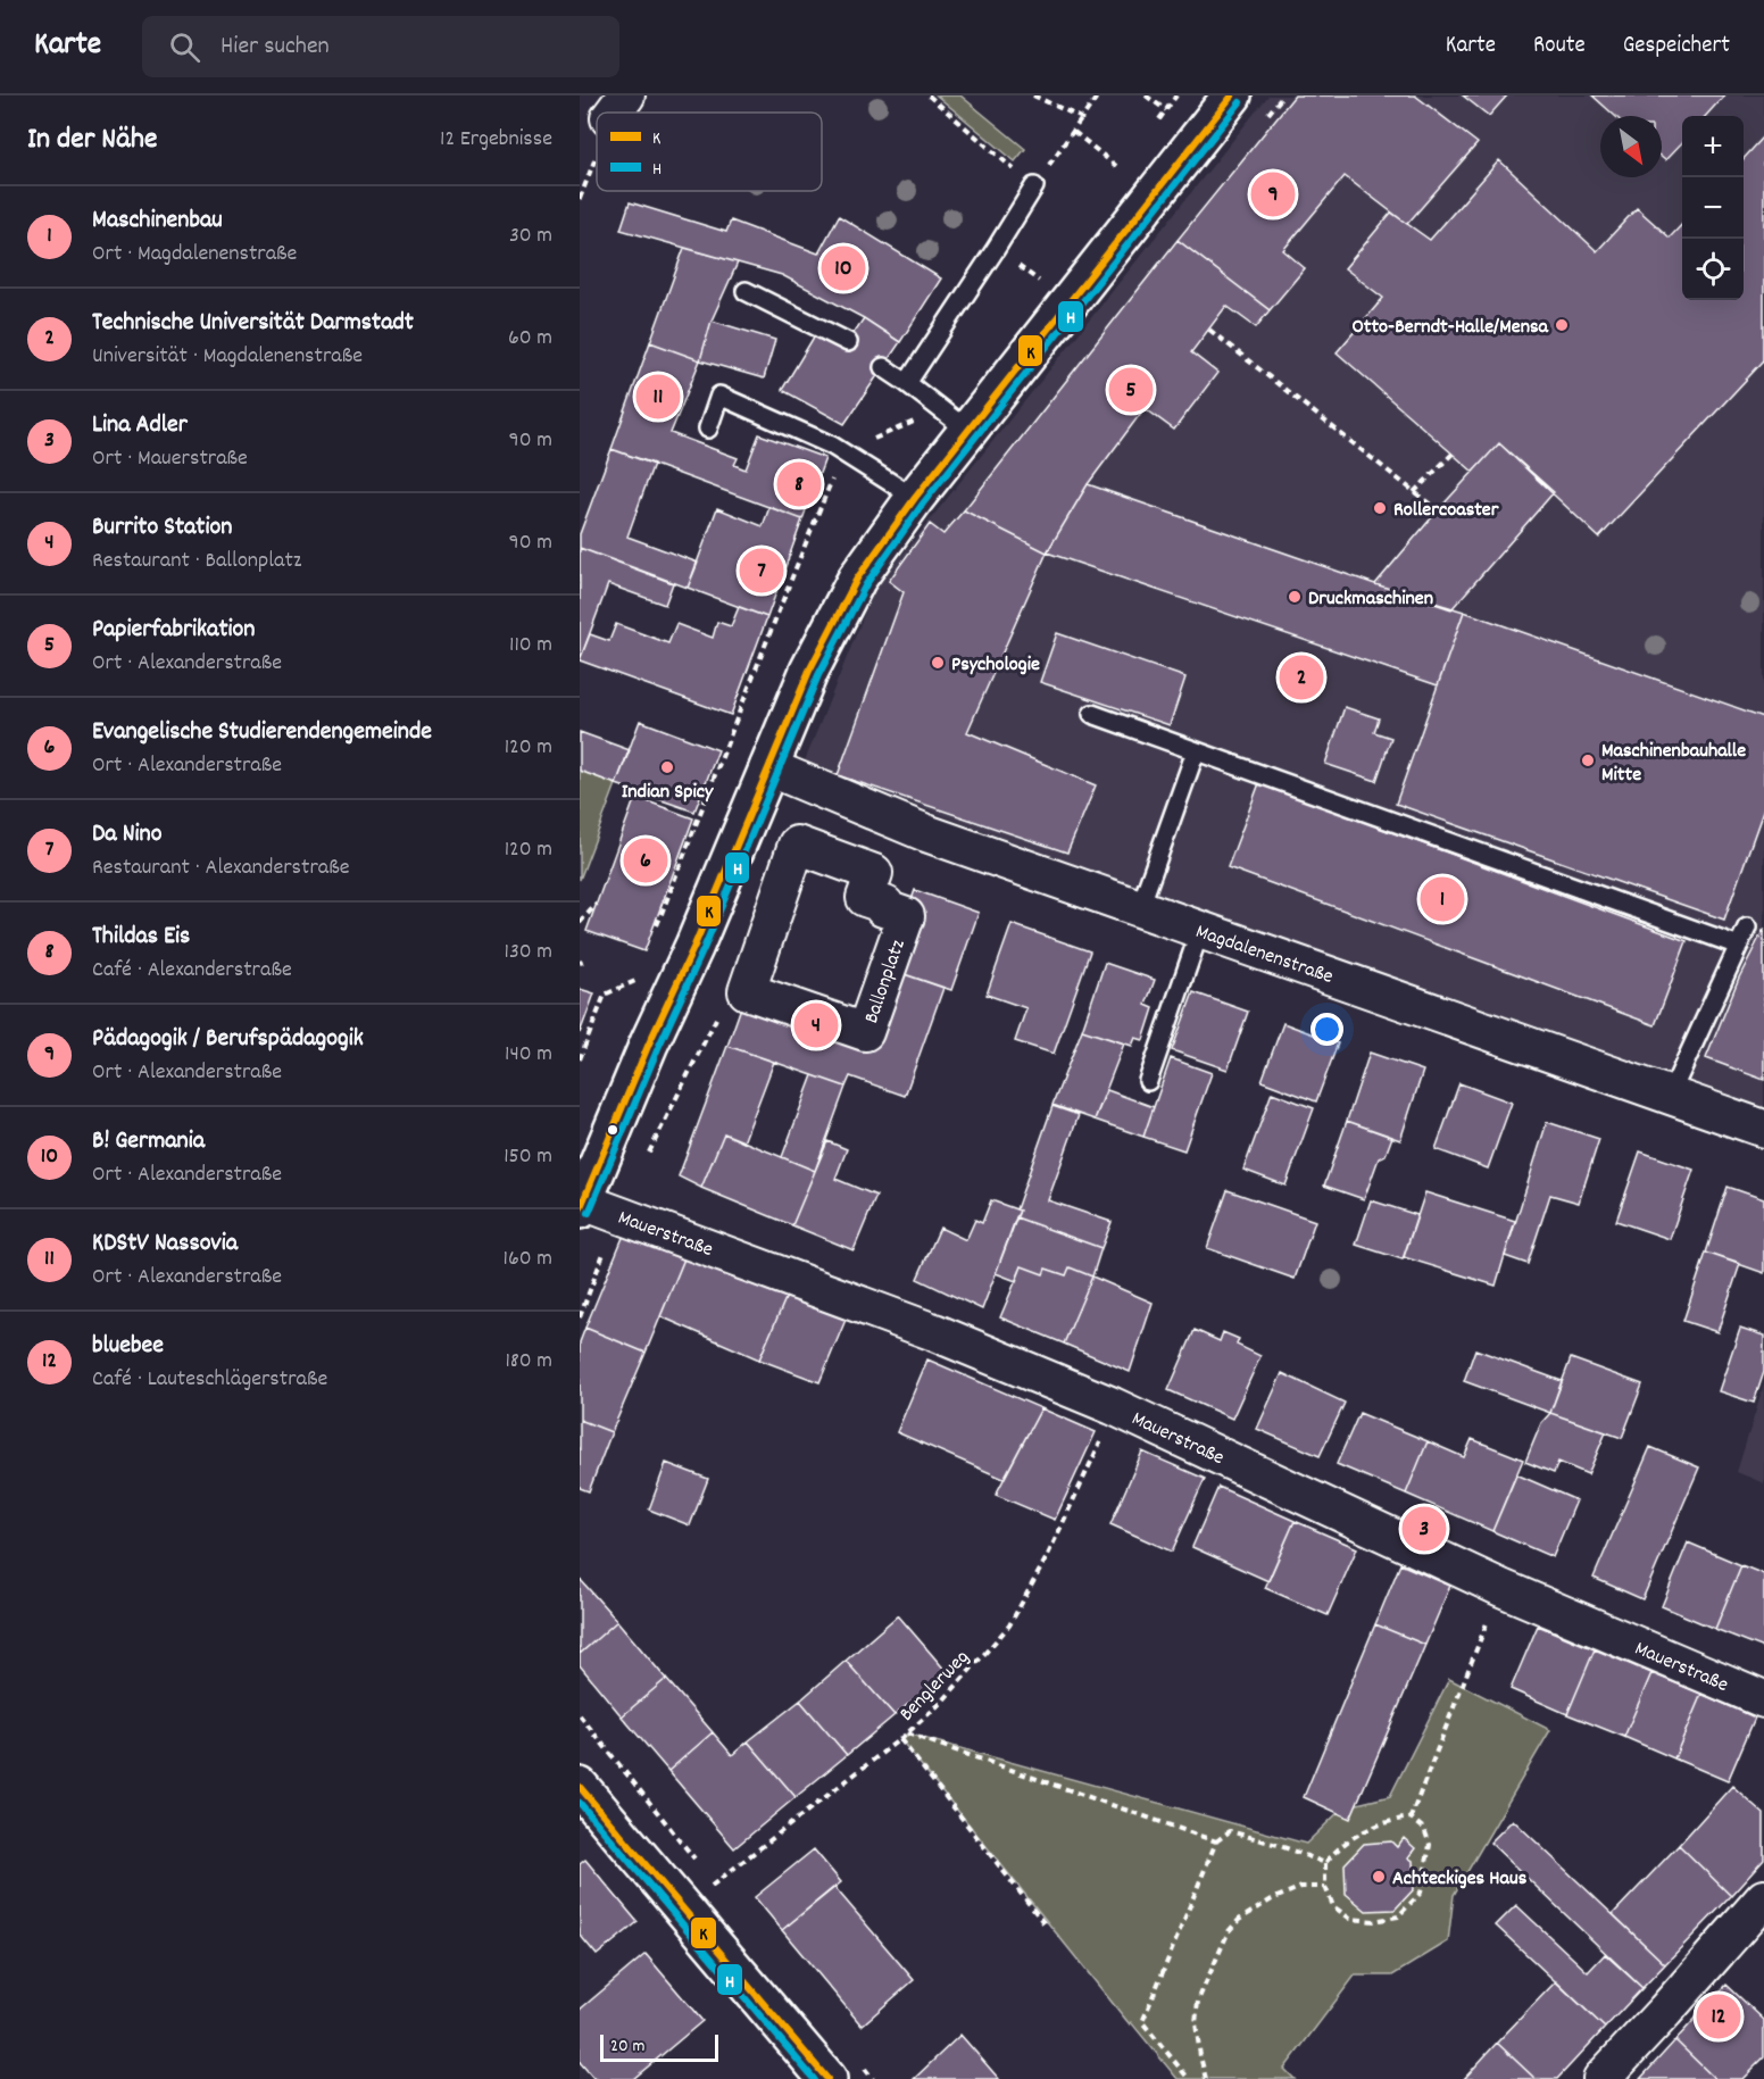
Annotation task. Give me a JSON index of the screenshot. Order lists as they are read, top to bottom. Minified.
{"streets":{"street":["Magdalenenstraße","Ballonplatz","Mauerstraße"],"path":["Benglerweg"]},"crossings":[["Mauerstraße","Benglerweg"]],"places":["Otto-Berndt-Halle/Mensa","Rollercoaster","Druckmaschinen","Psychologie","Maschinenbauhalle Mitte","Indian Spicy","Achteckiges Haus"],"lines":["transit line K","transit line H"],"legend":["K","H"],"scale_bar":"20 m","north":"bottom right","page":{"header":"Karte","search":"Hier suchen","nav":["Karte","Route","Gespeichert"],"heading":["In der Nähe","12 Ergebnisse"],"map_buttons":["+","−"],"pins":["9","10","5","11","8","7","2","6","1","4","3","12"],"list":[{"mark":"1","name":"Maschinenbau","note":"Ort · Magdalenenstraße","value":"30 m"},{"mark":"2","name":"Technische Universität Darmstadt","note":"Universität · Magdalenenstraße","value":"60 m"},{"mark":"3","name":"Lina Adler","note":"Ort · Mauerstraße","value":"90 m"},{"mark":"4","name":"Burrito Station","note":"Restaurant · Ballonplatz","value":"90 m"},{"mark":"5","name":"Papierfabrikation","note":"Ort · Alexanderstraße","value":"110 m"},{"mark":"6","name":"Evangelische Studierendengemeinde","note":"Ort · Alexanderstraße","value":"120 m"},{"mark":"7","name":"Da Nino","note":"Restaurant · Alexanderstraße","value":"120 m"},{"mark":"8","name":"Thildas Eis","note":"Café · Alexanderstraße","value":"130 m"},{"mark":"9","name":"Pädagogik / Berufspädagogik","note":"Ort · Alexanderstraße","value":"140 m"},{"mark":"10","name":"B! Germania","note":"Ort · Alexanderstraße","value":"150 m"},{"mark":"11","name":"KDStV Nassovia","note":"Ort · Alexanderstraße","value":"160 m"},{"mark":"12","name":"bluebee","note":"Café · Lauteschlägerstraße","value":"180 m"}],"scale":"20 m"}}
